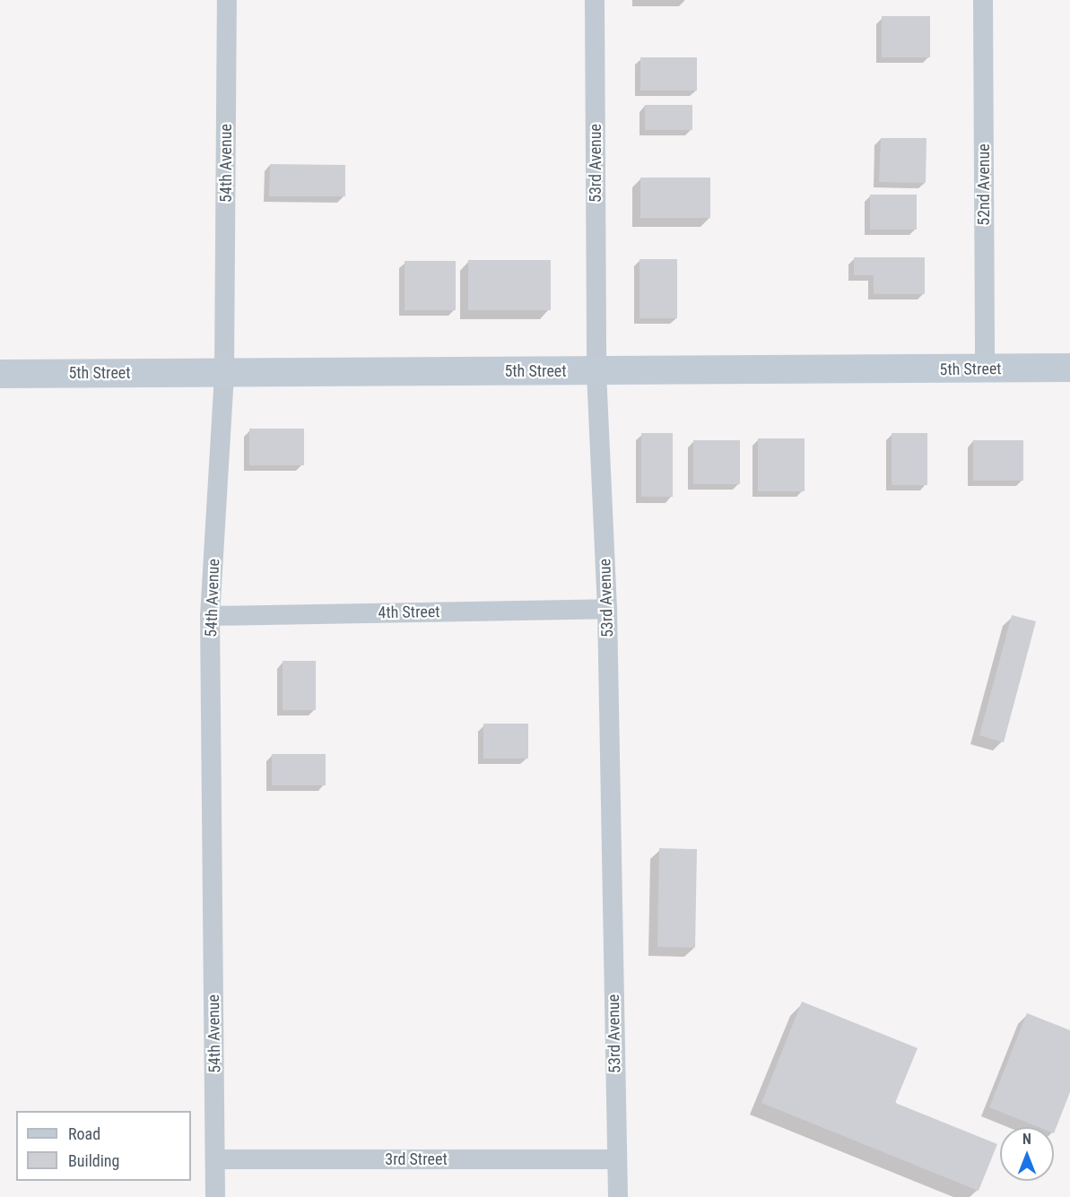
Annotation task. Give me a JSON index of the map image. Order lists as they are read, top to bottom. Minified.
{"streets":{"street":["54th Avenue","53rd Avenue","52nd Avenue","5th Street","4th Street","3rd Street"]},"crossings":[["54th Avenue","5th Street"],["54th Avenue","4th Street"],["54th Avenue","3rd Street"],["53rd Avenue","5th Street"],["53rd Avenue","4th Street"],["53rd Avenue","3rd Street"],["52nd Avenue","5th Street"]],"legend":["Road","Building"],"north":"top"}
